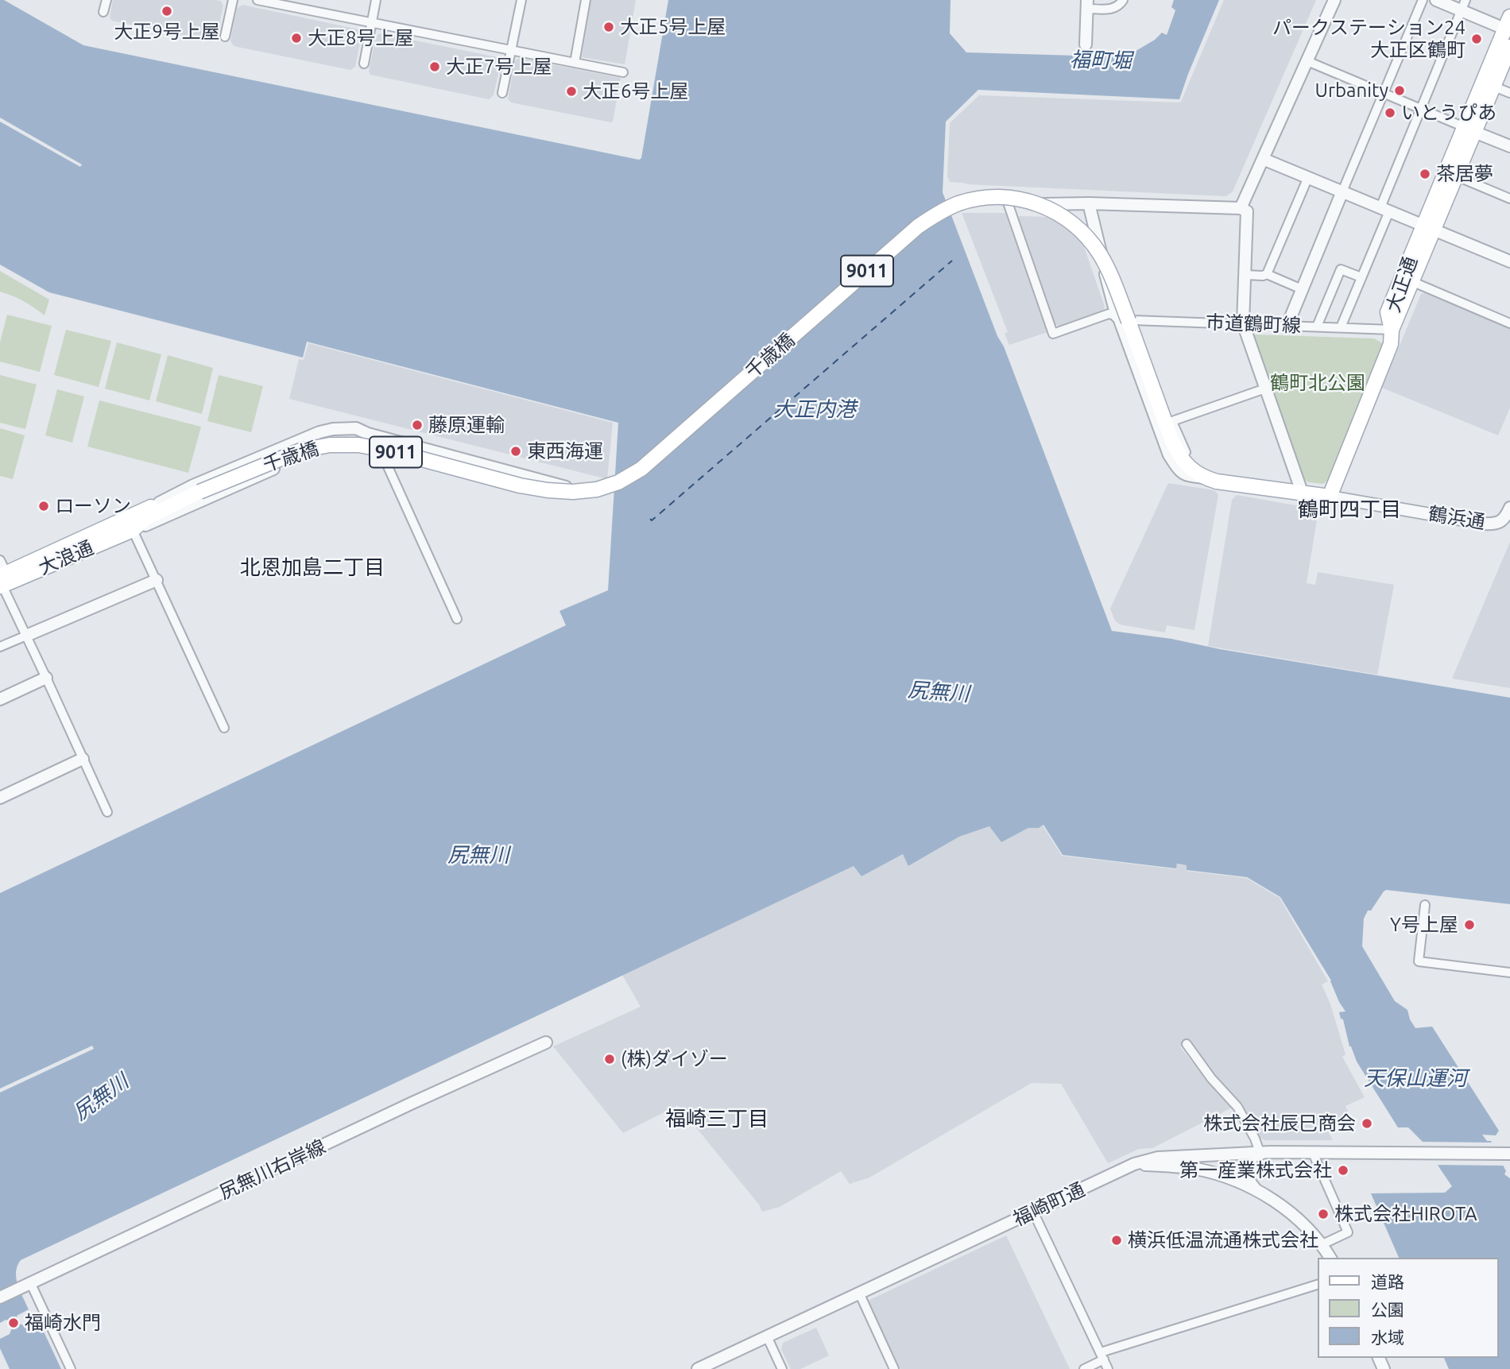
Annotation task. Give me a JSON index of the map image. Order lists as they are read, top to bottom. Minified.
{"streets":{"main road":["9011","大正通","千歳橋","大浪通"],"street":["市道鶴町線","鶴浜通","尻無川右岸線","福崎町通"]},"crossings":[["大正通","市道鶴町線"],["千歳橋","大浪通"]],"districts":["鶴町四丁目","北恩加島二丁目","福崎三丁目"],"water":["福町堀","大正内港","尻無川","天保山運河"],"parks":["鶴町北公園"],"places":["大正9号上屋","大正5号上屋","大正8号上屋","パークステーション24 大正区鶴町","大正7号上屋","Urbanity","大正6号上屋","いとうぴあ","茶居夢","藤原運輸","東西海運","ローソン","Y号上屋","(株)ダイゾー","株式会社辰巳商会","第一産業株式会社","株式会社HIROTA","横浜低温流通株式会社","福崎水門"],"legend":["道路","公園","水域"]}
